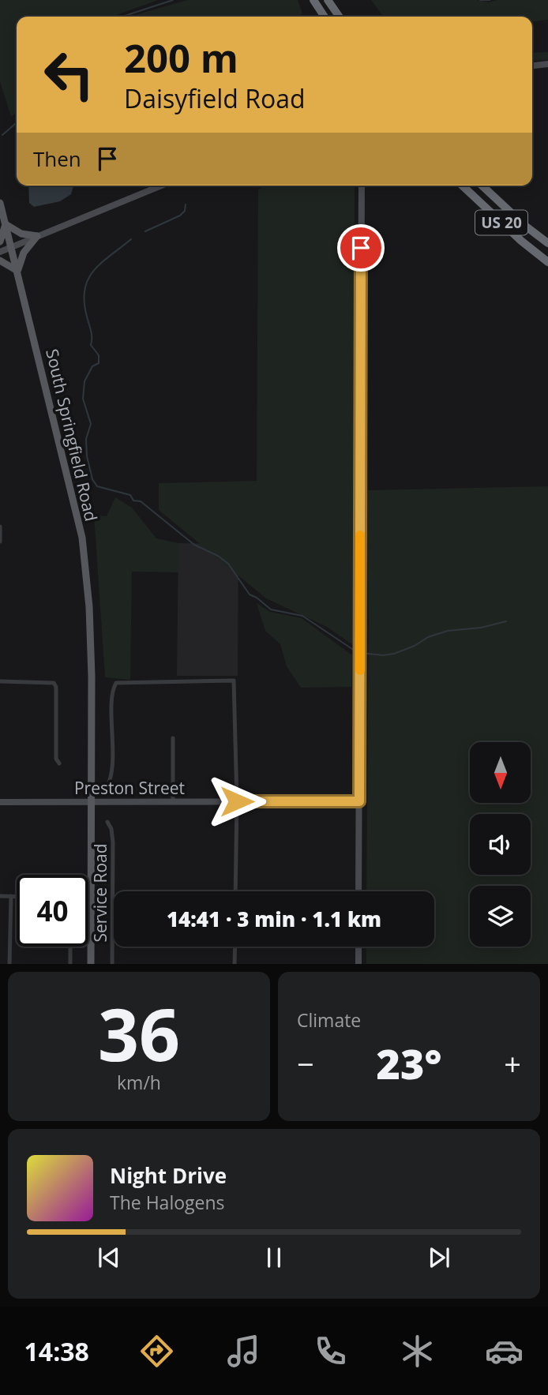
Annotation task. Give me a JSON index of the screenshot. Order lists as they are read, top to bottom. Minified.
{"streets":{"highway":["US 20"],"main road":["South Springfield Road"],"street":["Preston Street","Service Road"]},"crossings":[["South Springfield Road","Preston Street"]],"north":"bottom","page":{"turn":["200 m","Daisyfield Road"],"then":"Then","limit":"40","trip":"14:41 · 3 min · 1.1 km","tile":[["36","km/h"],"Climate"],"heat":["−","23°","+"],"song":["Night Drive","The Halogens"],"tabs":"14:38"}}
